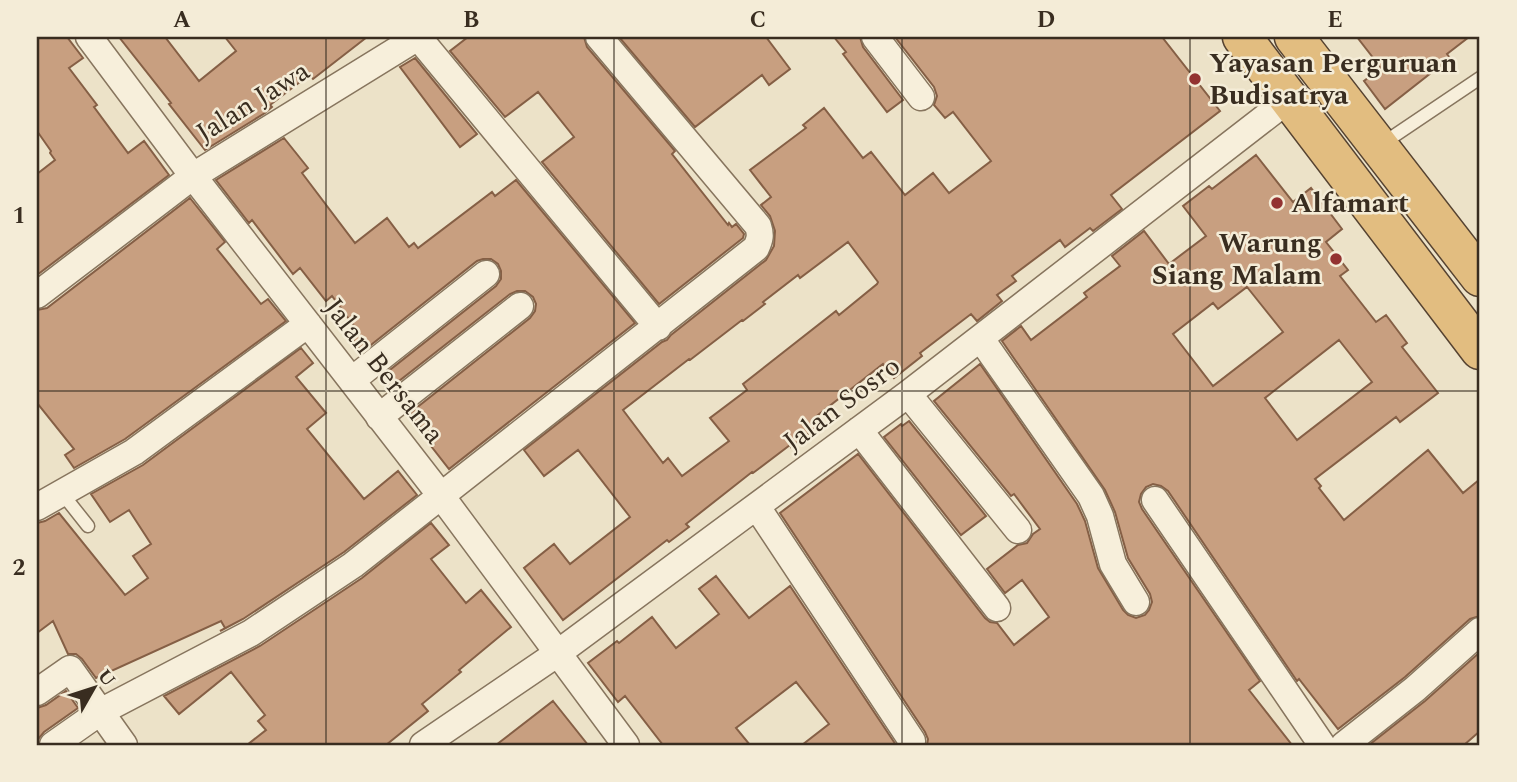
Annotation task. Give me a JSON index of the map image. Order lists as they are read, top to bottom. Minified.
{"streets":{"street":["Jalan Jawa","Jalan Bersama","Jalan Sosro"]},"crossings":[["Jalan Jawa","Jalan Bersama"],["Jalan Bersama","Jalan Sosro"]],"places":["Yayasan Perguruan Budisatrya","Alfamart","Warung Siang Malam"],"north":"top right","grid":{"columns":["A","B","C","D","E"],"rows":["1","2"]}}
